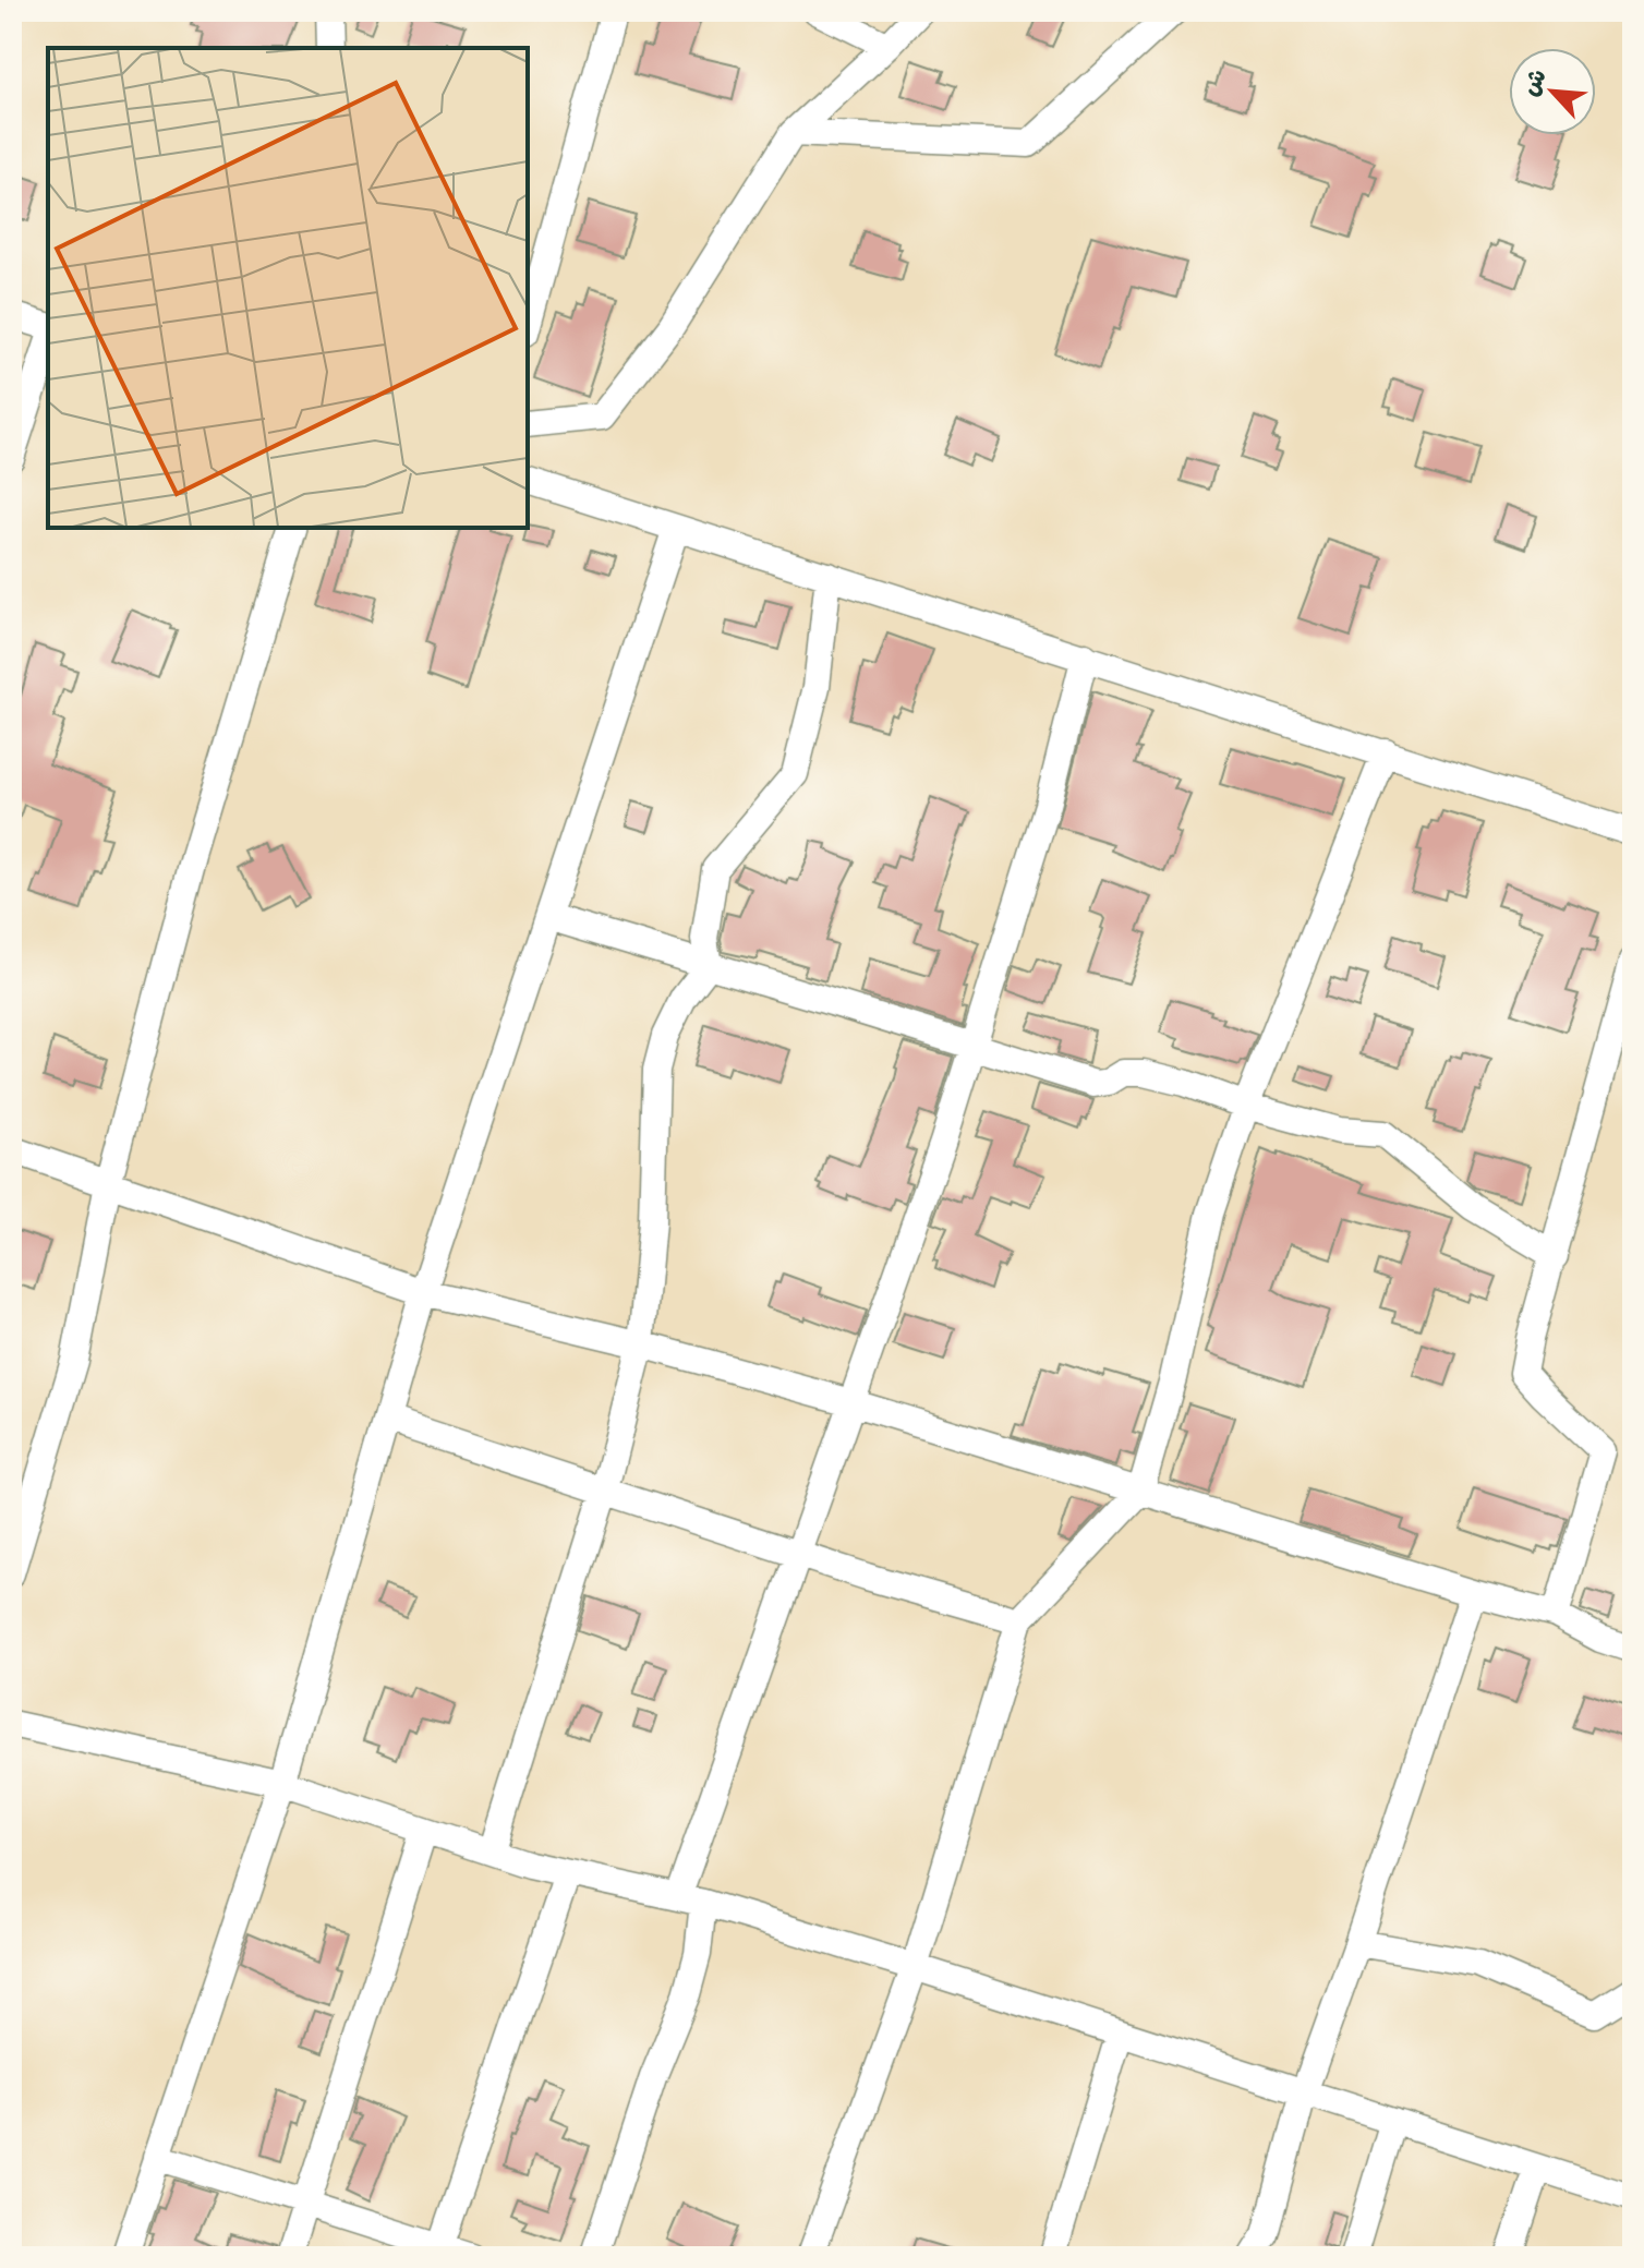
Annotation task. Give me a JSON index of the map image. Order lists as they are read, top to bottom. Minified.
{"north":"top left"}
